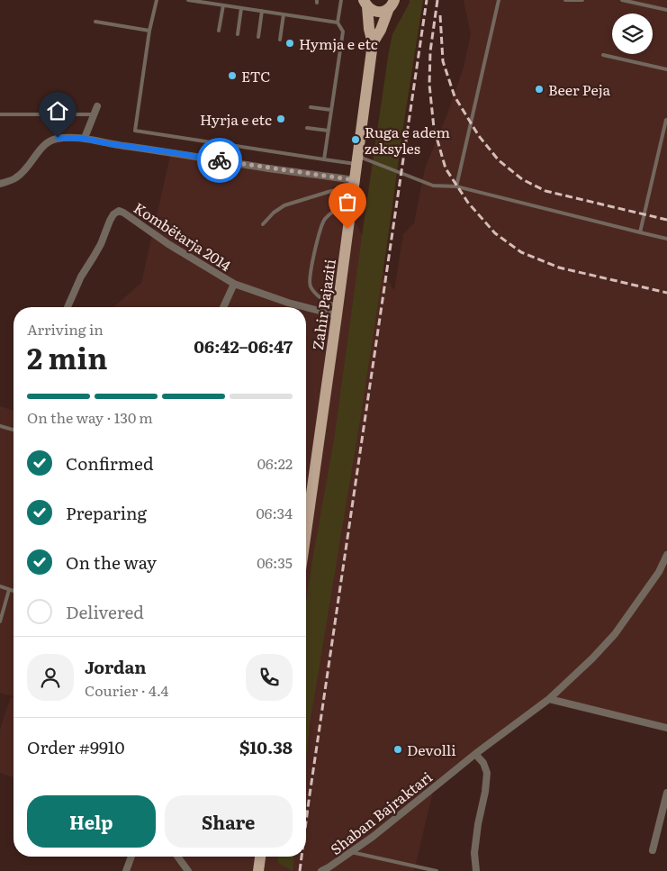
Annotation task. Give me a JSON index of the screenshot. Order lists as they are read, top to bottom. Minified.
{"streets":{"main road":["Zahir Pajaziti"],"street":["Kombëtarja 2014","Shaban Bajraktari"]},"crossings":[["Kombëtarja 2014","Zahir Pajaziti"]],"places":["Hymja e etc","ETC","Beer Peja","Hyrja e etc","Ruga e adem zeksyles","Devolli"],"page":{"heading":["2 min","Arriving in","06:42–06:47"],"panel":["Jordan","Courier · 4.4","Order #9910","$10.38"],"bar":"On the way · 130 m","list":[["Confirmed","06:22"],["Preparing","06:34"],["On the way","06:35"],"Delivered"],"buttons":["Help","Share"]}}
